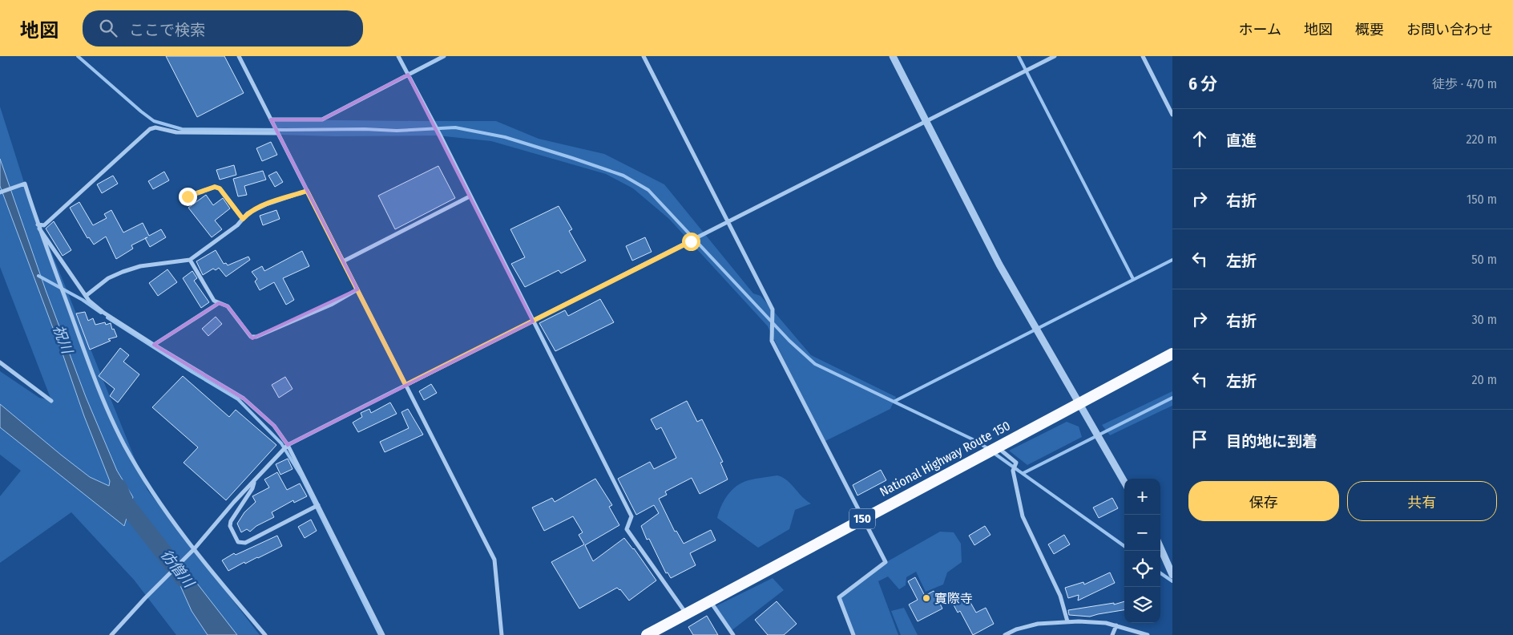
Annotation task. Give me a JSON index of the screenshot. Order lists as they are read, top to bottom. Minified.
{"streets":{"highway":["National Highway Route 150","150"]},"water":["祝川","彷僧川"],"places":["實際寺"],"page":{"header":"地図","search":"ここで検索","nav":["ホーム","地図","概要","お問い合わせ"],"heading":["6 分","徒歩 · 470 m"],"list":[["直進","220 m"],["右折","150 m"],["左折","50 m"],["右折","30 m"],["左折","20 m"],"目的地に到着"],"buttons":["保存","共有"],"map_buttons":["+","−"]}}
